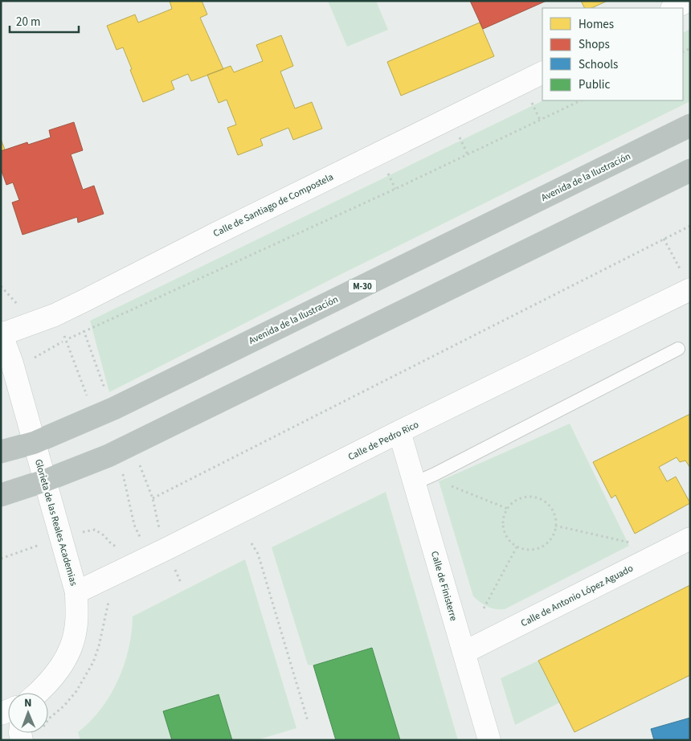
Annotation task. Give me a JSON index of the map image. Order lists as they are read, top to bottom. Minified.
{"streets":{"highway":["Avenida de la Ilustración","M-30"],"street":["Calle de Santiago de Compostela","Calle de Pedro Rico","Glorieta de las Reales Academias","Calle de Finisterre","Calle de Antonio López Aguado"]},"crossings":[["Avenida de la Ilustración","Glorieta de las Reales Academias"],["Calle de Santiago de Compostela","Glorieta de las Reales Academias"],["Calle de Pedro Rico","Glorieta de las Reales Academias"],["Calle de Pedro Rico","Calle de Finisterre"],["Calle de Finisterre","Calle de Antonio López Aguado"]],"legend":["Homes","Shops","Schools","Public"],"scale_bar":"20 m","north":"top"}
